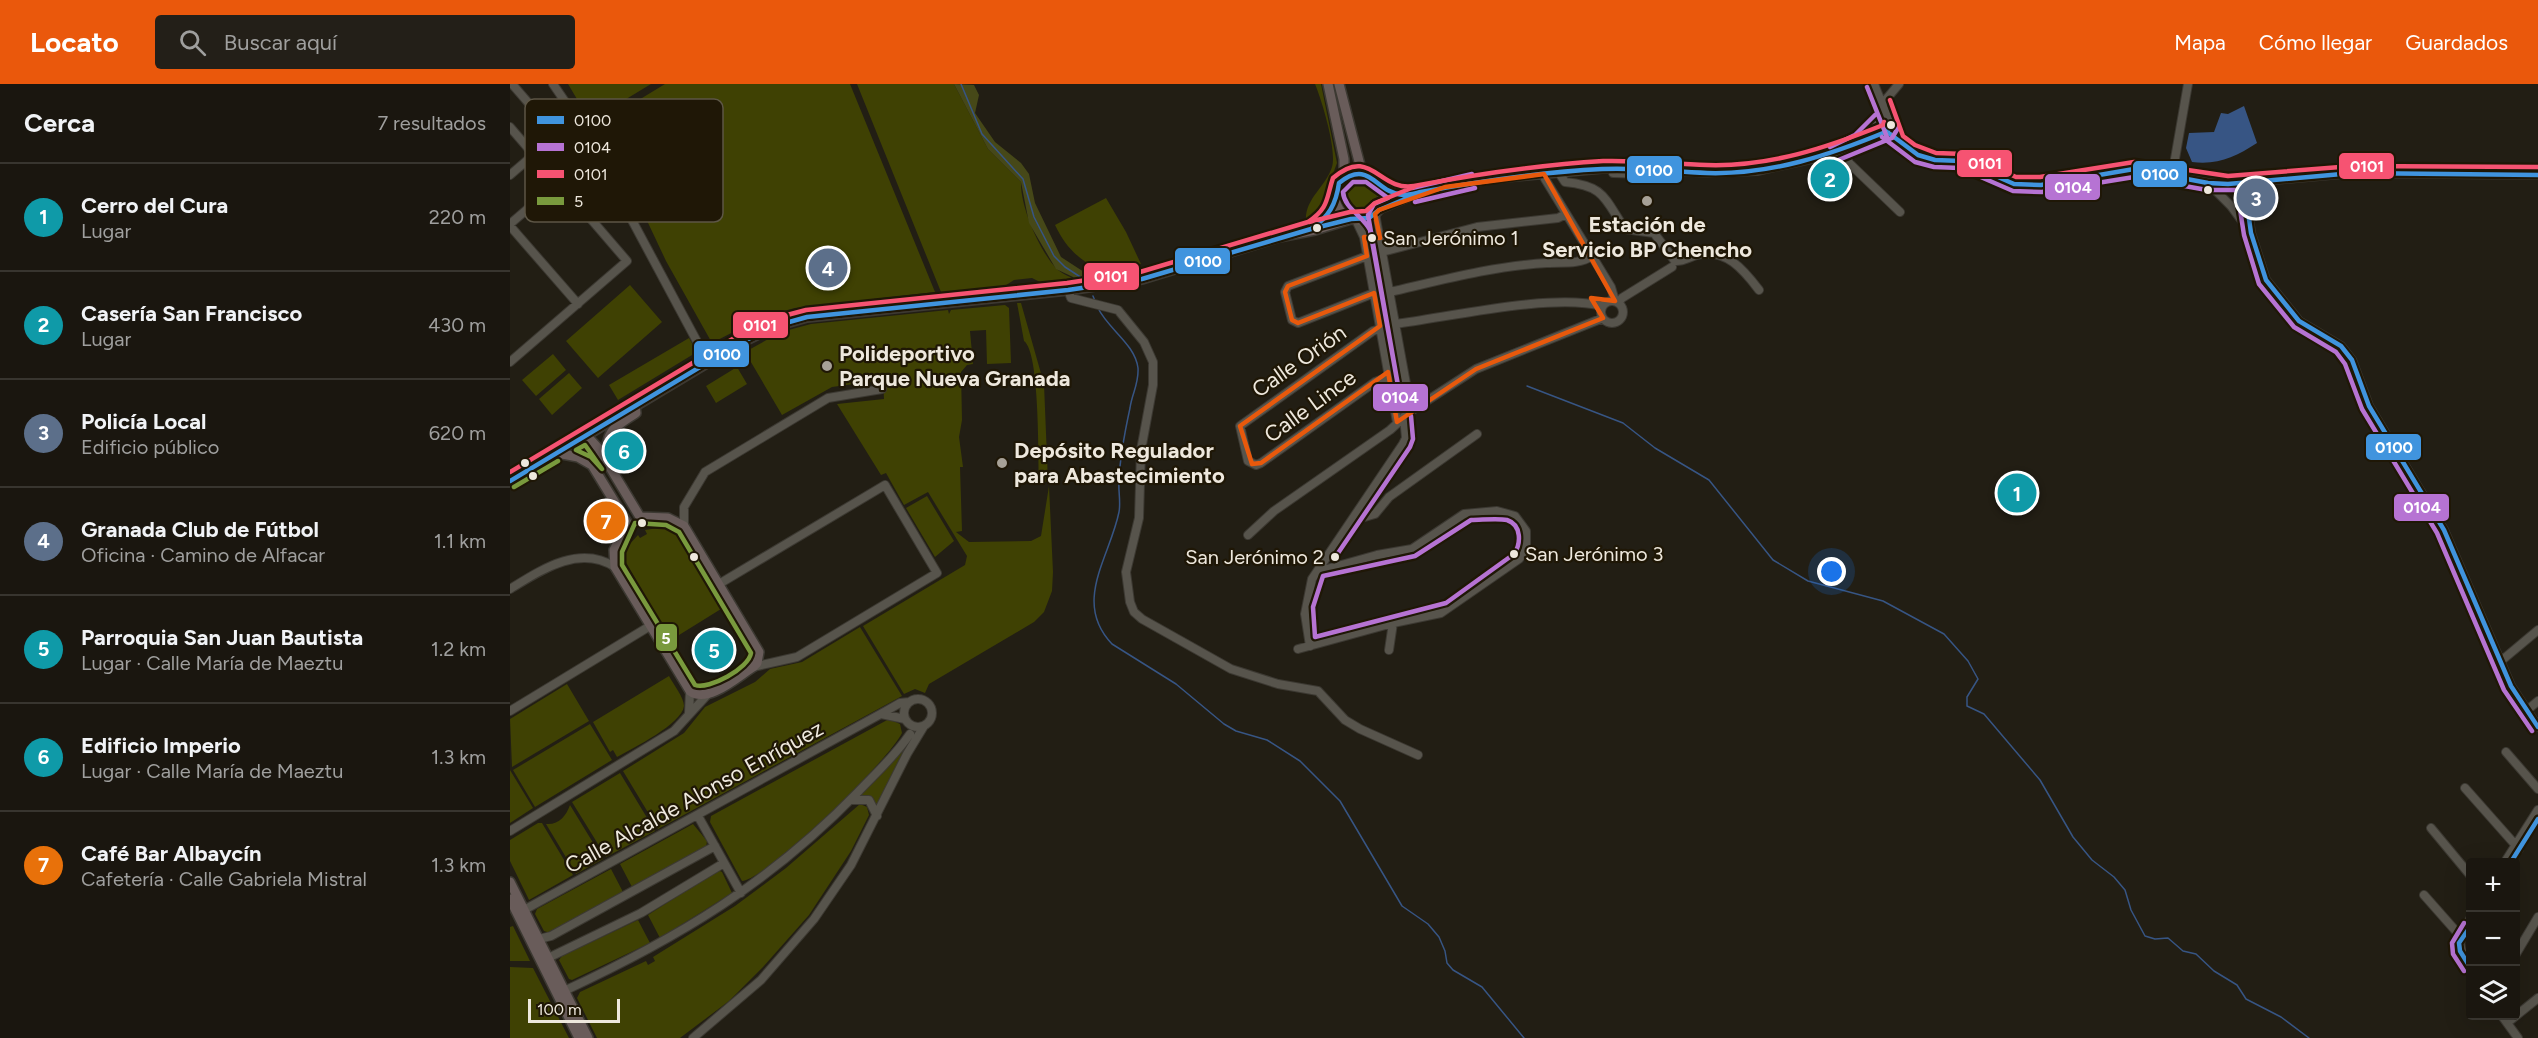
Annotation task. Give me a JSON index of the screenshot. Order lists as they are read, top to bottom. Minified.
{"streets":{"street":["Calle Orión","Calle Lince","Calle Alcalde Alonso Enríquez"]},"crossings":[["Calle Orión","Calle Lince"]],"places":["Estación de Servicio BP Chencho","San Jerónimo 1","Polideportivo Parque Nueva Granada","Depósito Regulador para Abastecimiento","San Jerónimo 3","San Jerónimo 2"],"lines":["transit line 0104","transit line 0101","transit line 0100","transit line 5"],"legend":["0100","0104","0101","5"],"scale_bar":"100 m","page":{"header":"Locato","search":"Buscar aquí","nav":["Mapa","Cómo llegar","Guardados"],"heading":["Cerca","7 resultados"],"pins":["2","3","4","6","1","7","5"],"list":[{"mark":"1","name":"Cerro del Cura","note":"Lugar","value":"220 m"},{"mark":"2","name":"Casería San Francisco","note":"Lugar","value":"430 m"},{"mark":"3","name":"Policía Local","note":"Edificio público","value":"620 m"},{"mark":"4","name":"Granada Club de Fútbol","note":"Oficina · Camino de Alfacar","value":"1.1 km"},{"mark":"5","name":"Parroquia San Juan Bautista","note":"Lugar · Calle María de Maeztu","value":"1.2 km"},{"mark":"6","name":"Edificio Imperio","note":"Lugar · Calle María de Maeztu","value":"1.3 km"},{"mark":"7","name":"Café Bar Albaycín","note":"Cafetería · Calle Gabriela Mistral","value":"1.3 km"}],"map_buttons":["+","−"],"scale":"100 m"}}
